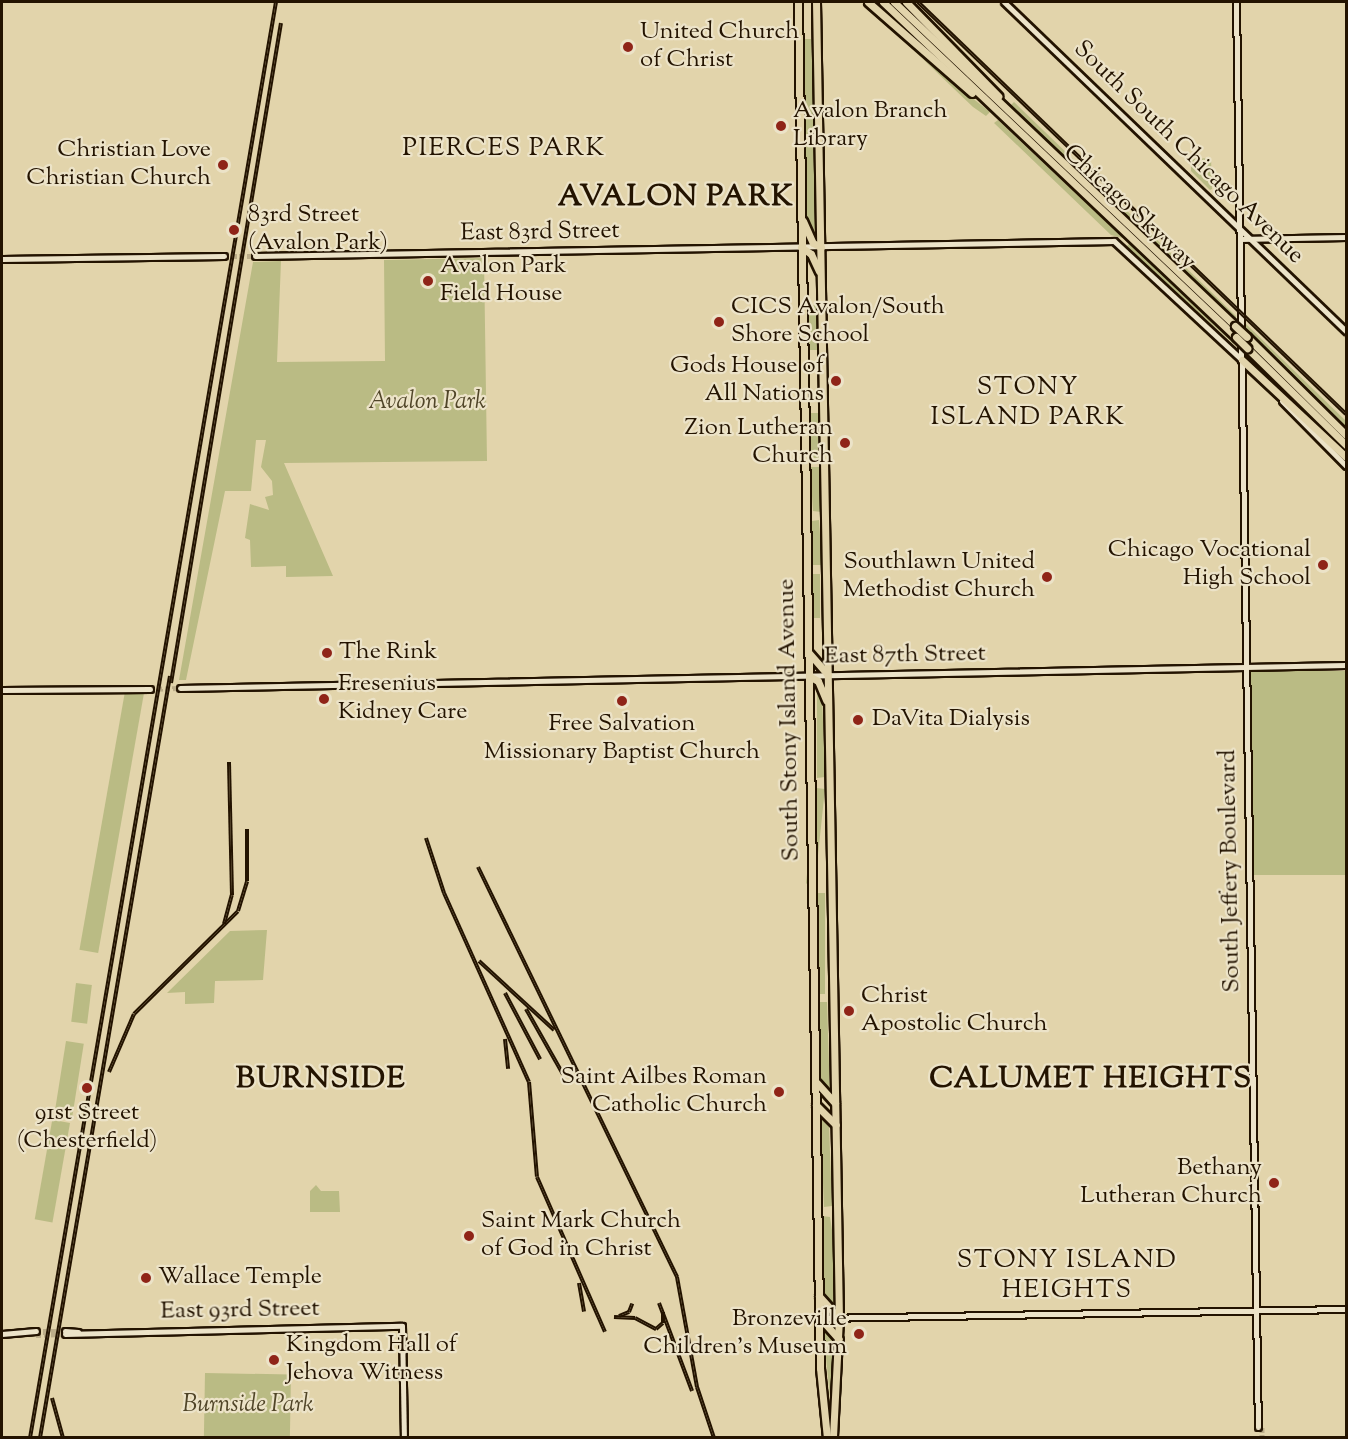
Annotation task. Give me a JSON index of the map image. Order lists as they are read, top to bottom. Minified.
{"streets":{"highway":["Chicago Skyway","South Stony Island Avenue"],"main road":["South South Chicago Avenue","East 83rd Street","East 87th Street","South Jeffery Boulevard","East 93rd Street"]},"crossings":[["South South Chicago Avenue","South Jeffery Boulevard"],["Chicago Skyway","South Jeffery Boulevard"],["East 83rd Street","South Stony Island Avenue"],["East 83rd Street","South Jeffery Boulevard"],["East 87th Street","South Stony Island Avenue"],["East 87th Street","South Jeffery Boulevard"]],"districts":["PIERCES PARK","AVALON PARK","STONY ISLAND PARK","BURNSIDE","CALUMET HEIGHTS","STONY ISLAND HEIGHTS"],"parks":["Avalon Park","Burnside Park"],"places":["United Church of Christ","Avalon Branch Library","Christian Love Christian Church","83rd Street (Avalon Park)","Avalon Park Field House","CICS Avalon/South Shore School","Gods House of All Nations","Zion Lutheran Church","Chicago Vocational High School","Southlawn United Methodist Church","The Rink","Fresenius Kidney Care","Free Salvation Missionary Baptist Church","DaVita Dialysis","Christ Apostolic Church","91st Street (Chesterfield)","Saint Ailbes Roman Catholic Church","Bethany Lutheran Church","Saint Mark Church of God in Christ","Wallace Temple","Bronzeville Children's Museum","Kingdom Hall of Jehova Witness"]}
